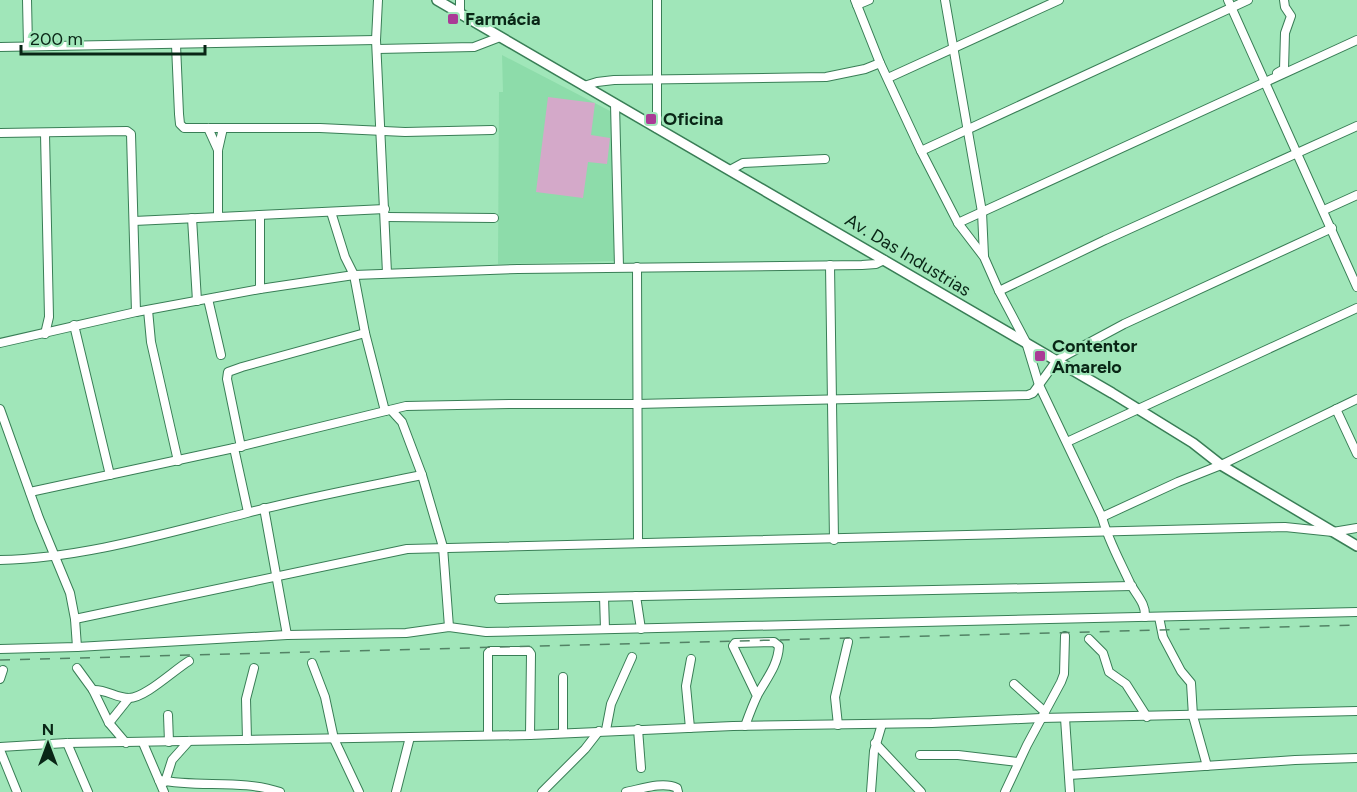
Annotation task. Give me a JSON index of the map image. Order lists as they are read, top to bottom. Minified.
{"streets":{"main road":["Av. Das Industrias"]},"places":{"transit":["Farmácia","Oficina","Contentor Amarelo"]},"scale_bar":"200 m","north":"top"}
